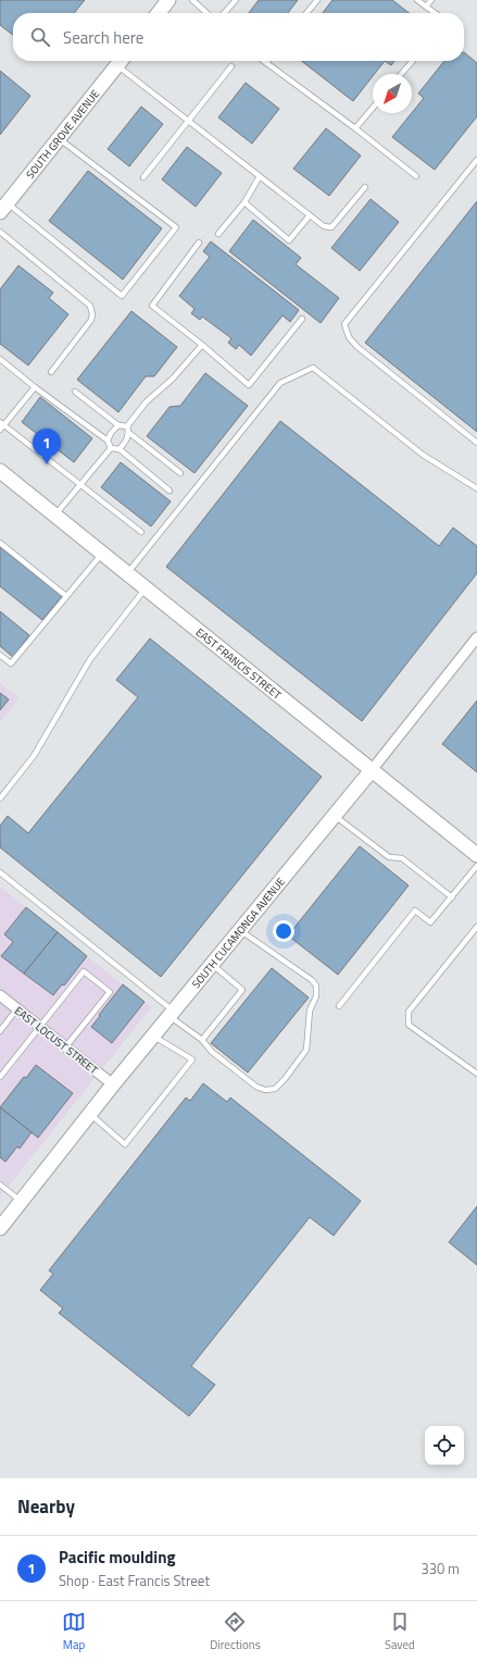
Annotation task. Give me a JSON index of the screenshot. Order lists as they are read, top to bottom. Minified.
{"streets":{"street":["SOUTH GROVE AVENUE","EAST FRANCIS STREET","SOUTH CUCAMONGA AVENUE","EAST LOCUST STREET"]},"crossings":[["EAST FRANCIS STREET","SOUTH CUCAMONGA AVENUE"],["SOUTH CUCAMONGA AVENUE","EAST LOCUST STREET"]],"north":"bottom left","page":{"search":"Search here","pins":"1","heading":"Nearby","list":[{"mark":"1","name":"Pacific moulding","note":"Shop · East Francis Street","value":"330 m"}],"nav":["Map","Directions","Saved"]}}
